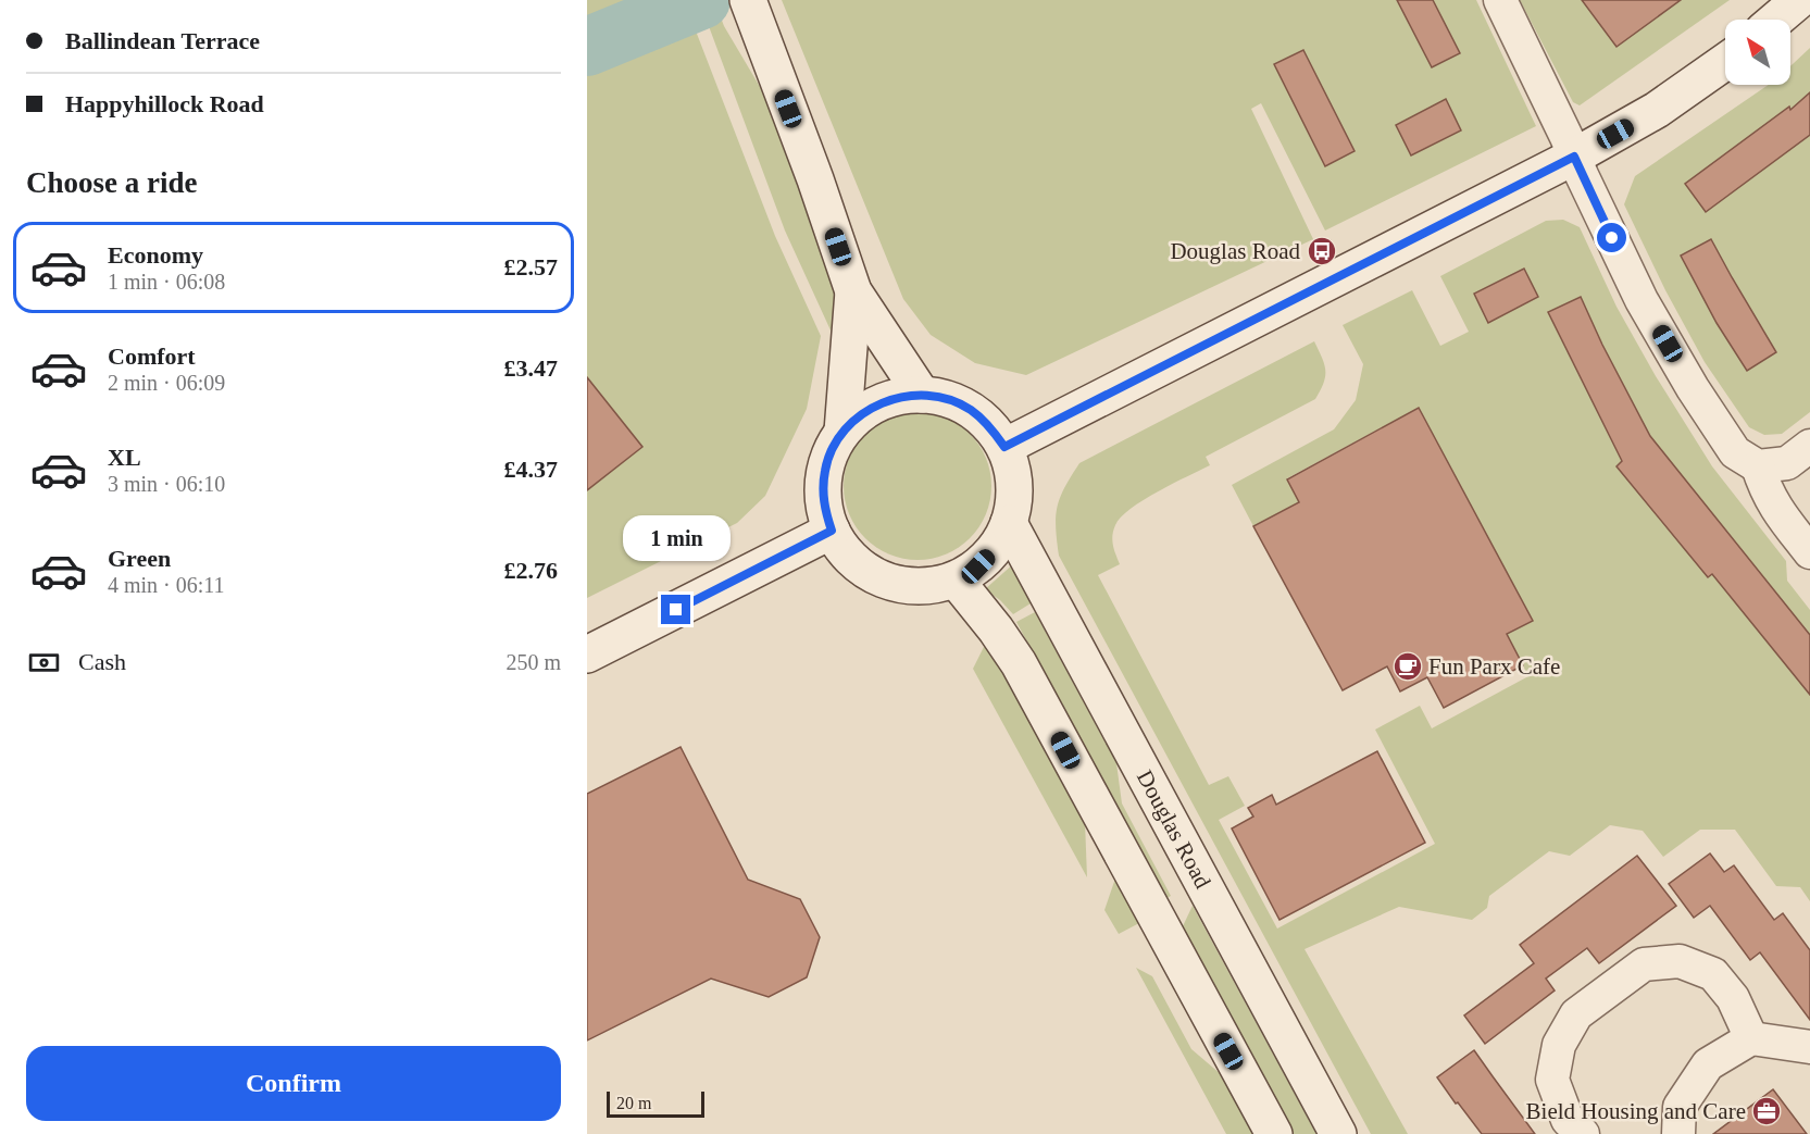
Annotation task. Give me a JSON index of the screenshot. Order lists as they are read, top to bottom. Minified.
{"streets":{"main road":["Douglas Road"]},"places":{"bus stop":["Douglas Road"],"cafe":["Fun Parx Cafe"],"office":["Bield Housing and Care"]},"scale_bar":"20 m","north":"top left","page":{"banner":["Ballindean Terrace","Happyhillock Road"],"heading":"Choose a ride","list":[{"name":"Economy","note":"1 min · 06:08","value":"£2.57"},{"name":"Comfort","note":"2 min · 06:09","value":"£3.47"},{"name":"XL","note":"3 min · 06:10","value":"£4.37"},{"name":"Green","note":"4 min · 06:11","value":"£2.76"}],"bubble":"1 min","pay":["Cash","250 m"],"buttons":"Confirm","scale":"20 m"}}
